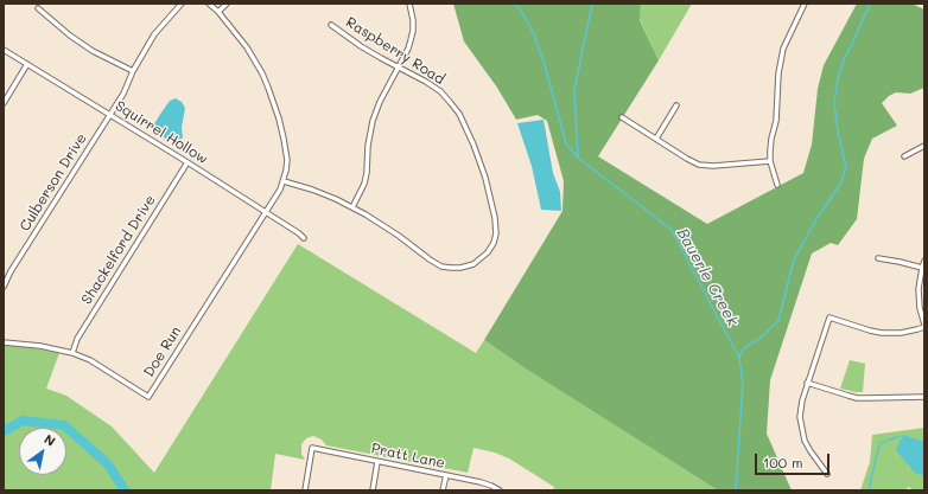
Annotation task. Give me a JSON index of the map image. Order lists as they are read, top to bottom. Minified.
{"streets":{"street":["Raspberry Road","Squirrel Hollow","Culberson Drive","Shackelford Drive","Doe Run","Pratt Lane"]},"crossings":[["Squirrel Hollow","Culberson Drive"],["Squirrel Hollow","Shackelford Drive"],["Squirrel Hollow","Doe Run"],["Shackelford Drive","Doe Run"]],"water":["Bauerle Creek"],"scale_bar":"100 m","north":"top right"}
